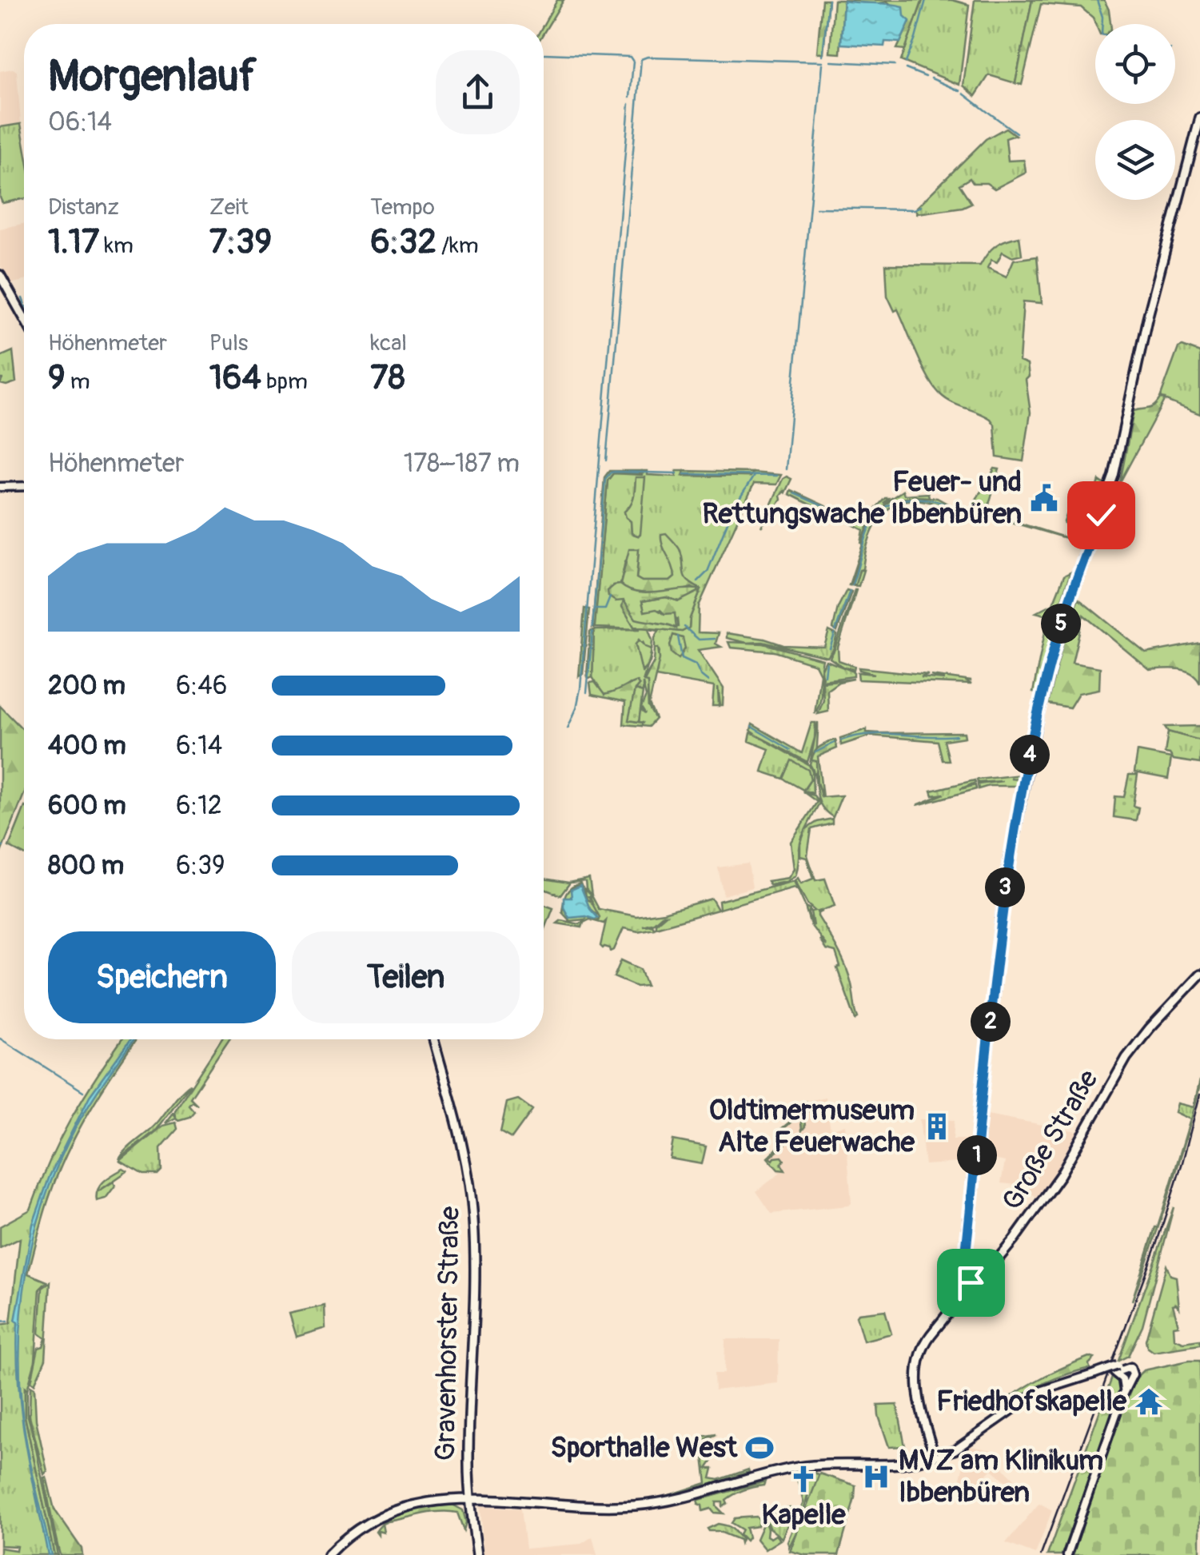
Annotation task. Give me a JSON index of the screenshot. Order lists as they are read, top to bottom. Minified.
{"streets":{"main road":["Große Straße","Gravenhorster Straße"]},"places":{"public building":["Feuer- und Rettungswache Ibbenbüren"],"building":["Oldtimermuseum Alte Feuerwache"],"temple":["Friedhofskapelle"],"sports":["Sporthalle West"],"hospital":["MVZ am Klinikum Ibbenbüren"],"church":["Kapelle"]},"page":{"heading":["Morgenlauf","06:14"],"stats":[["Distanz","1.17 km"],["Zeit","7:39"],["Tempo","6:32 /km"],["Höhenmeter","9 m"],["Puls","164 bpm"],["kcal","78"]],"chart":["Höhenmeter","178–187 m"],"pins":["5","4","3","2","1"],"list":[{"name":"200 m","note":"6:46"},{"name":"400 m","note":"6:14"},{"name":"600 m","note":"6:12"},{"name":"800 m","note":"6:39"}],"buttons":["Speichern","Teilen"]}}
